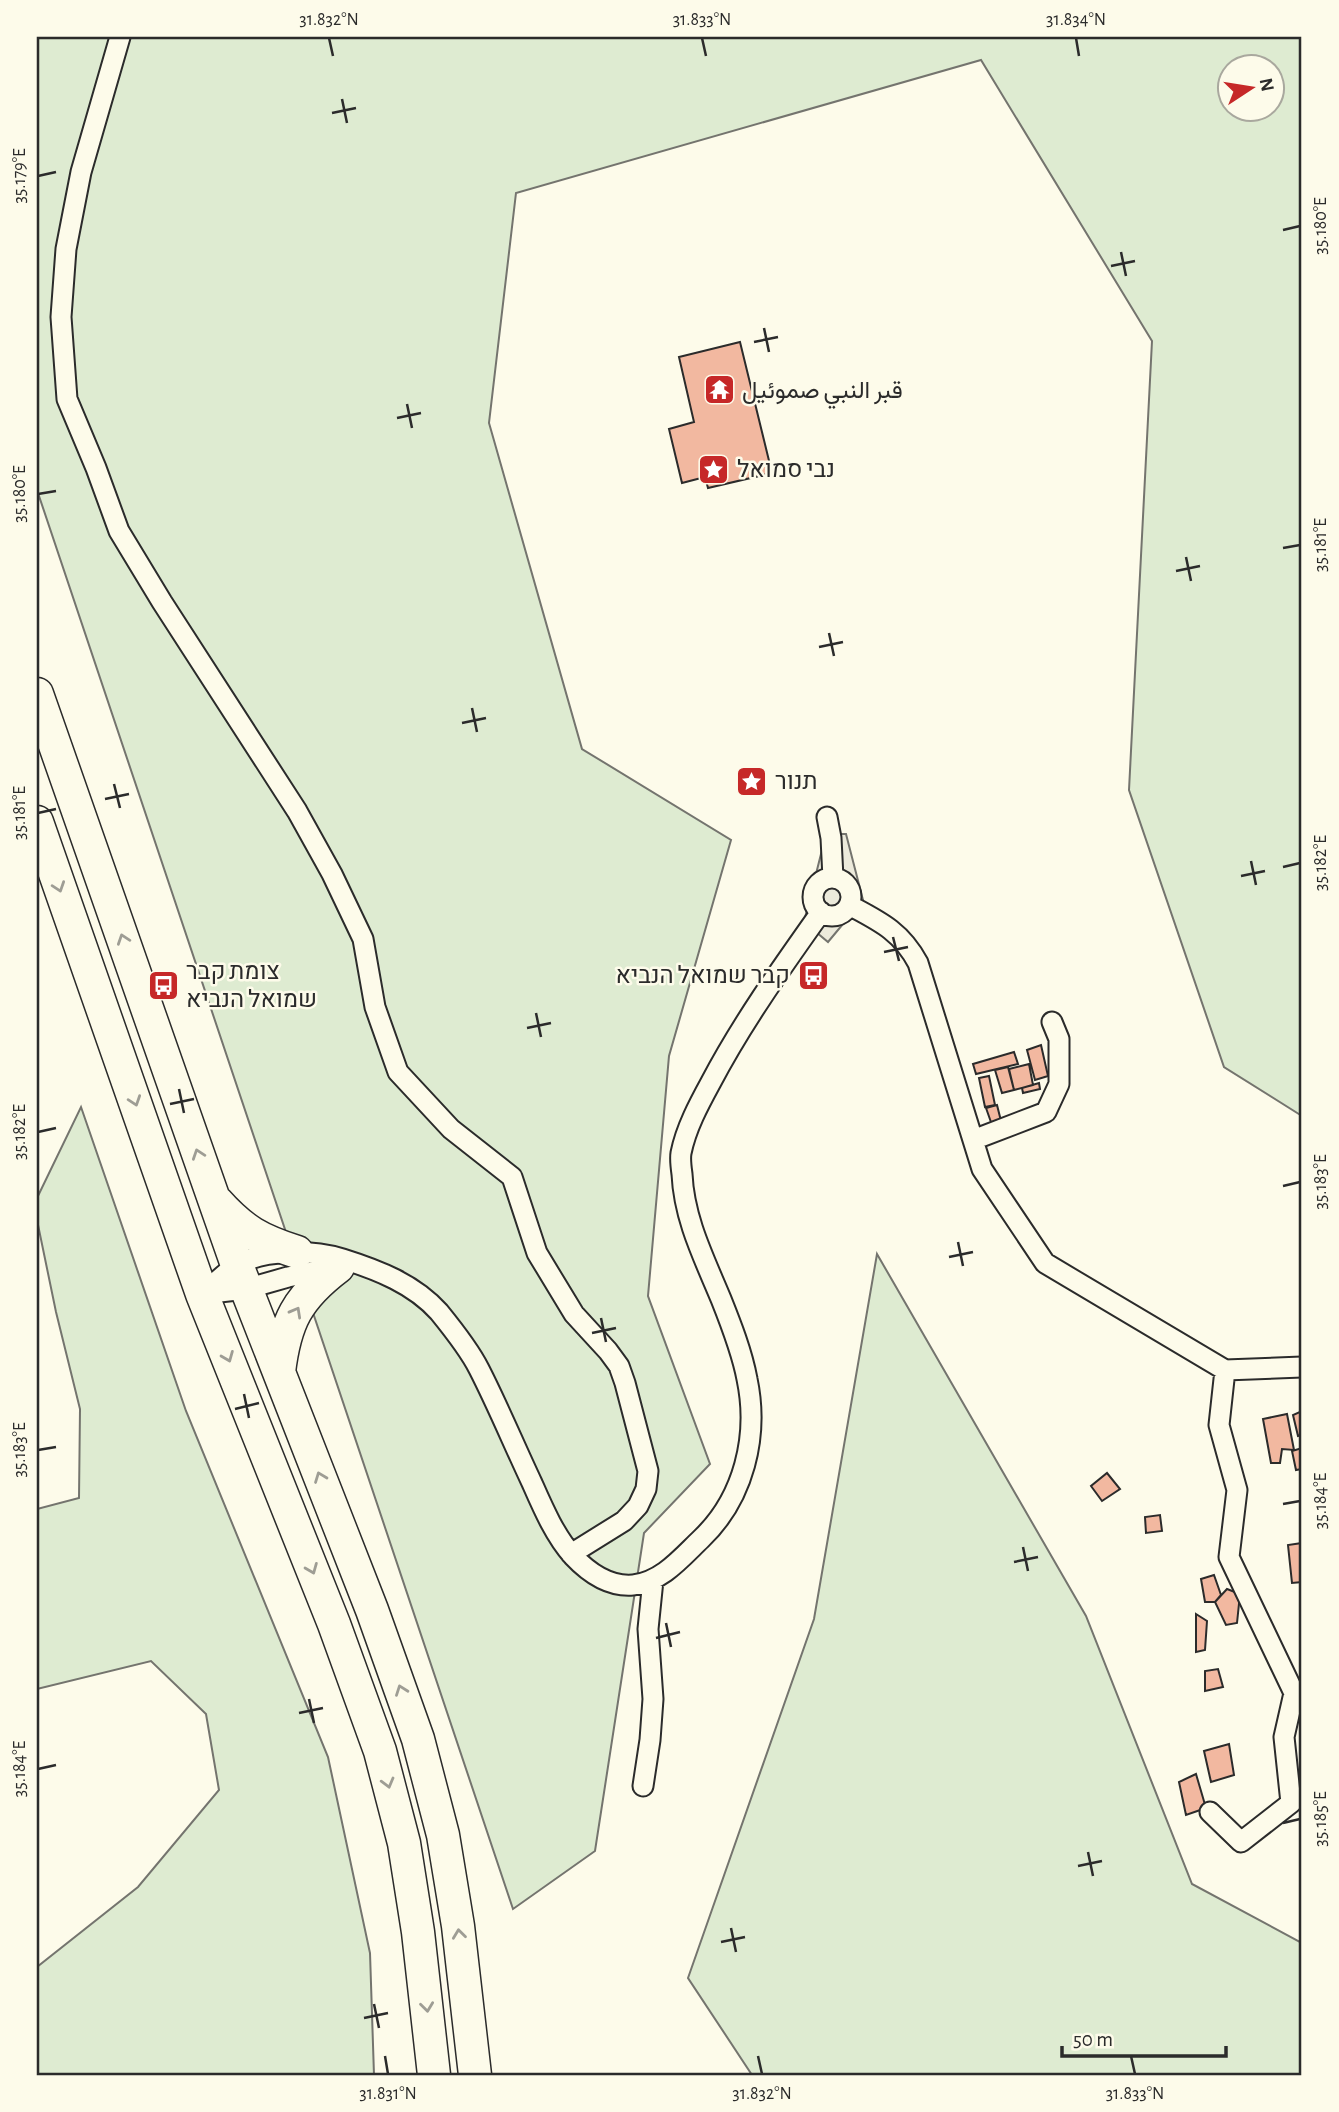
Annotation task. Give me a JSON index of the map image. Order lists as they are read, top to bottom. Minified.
{"places":{"temple":["قبر النبي صموئيل"],"place":["נבי סמואל","תנור"],"bus stop":["קבר שמואל הנביא","צומת קבר שמואל הנביא"]},"scale_bar":"50 m","north":"right","coordinates":["31.832°N","31.833°N","31.834°N","35.179°E","35.180°E","35.181°E","35.182°E","35.183°E","35.184°E","35.185°E","31.831°N"]}
